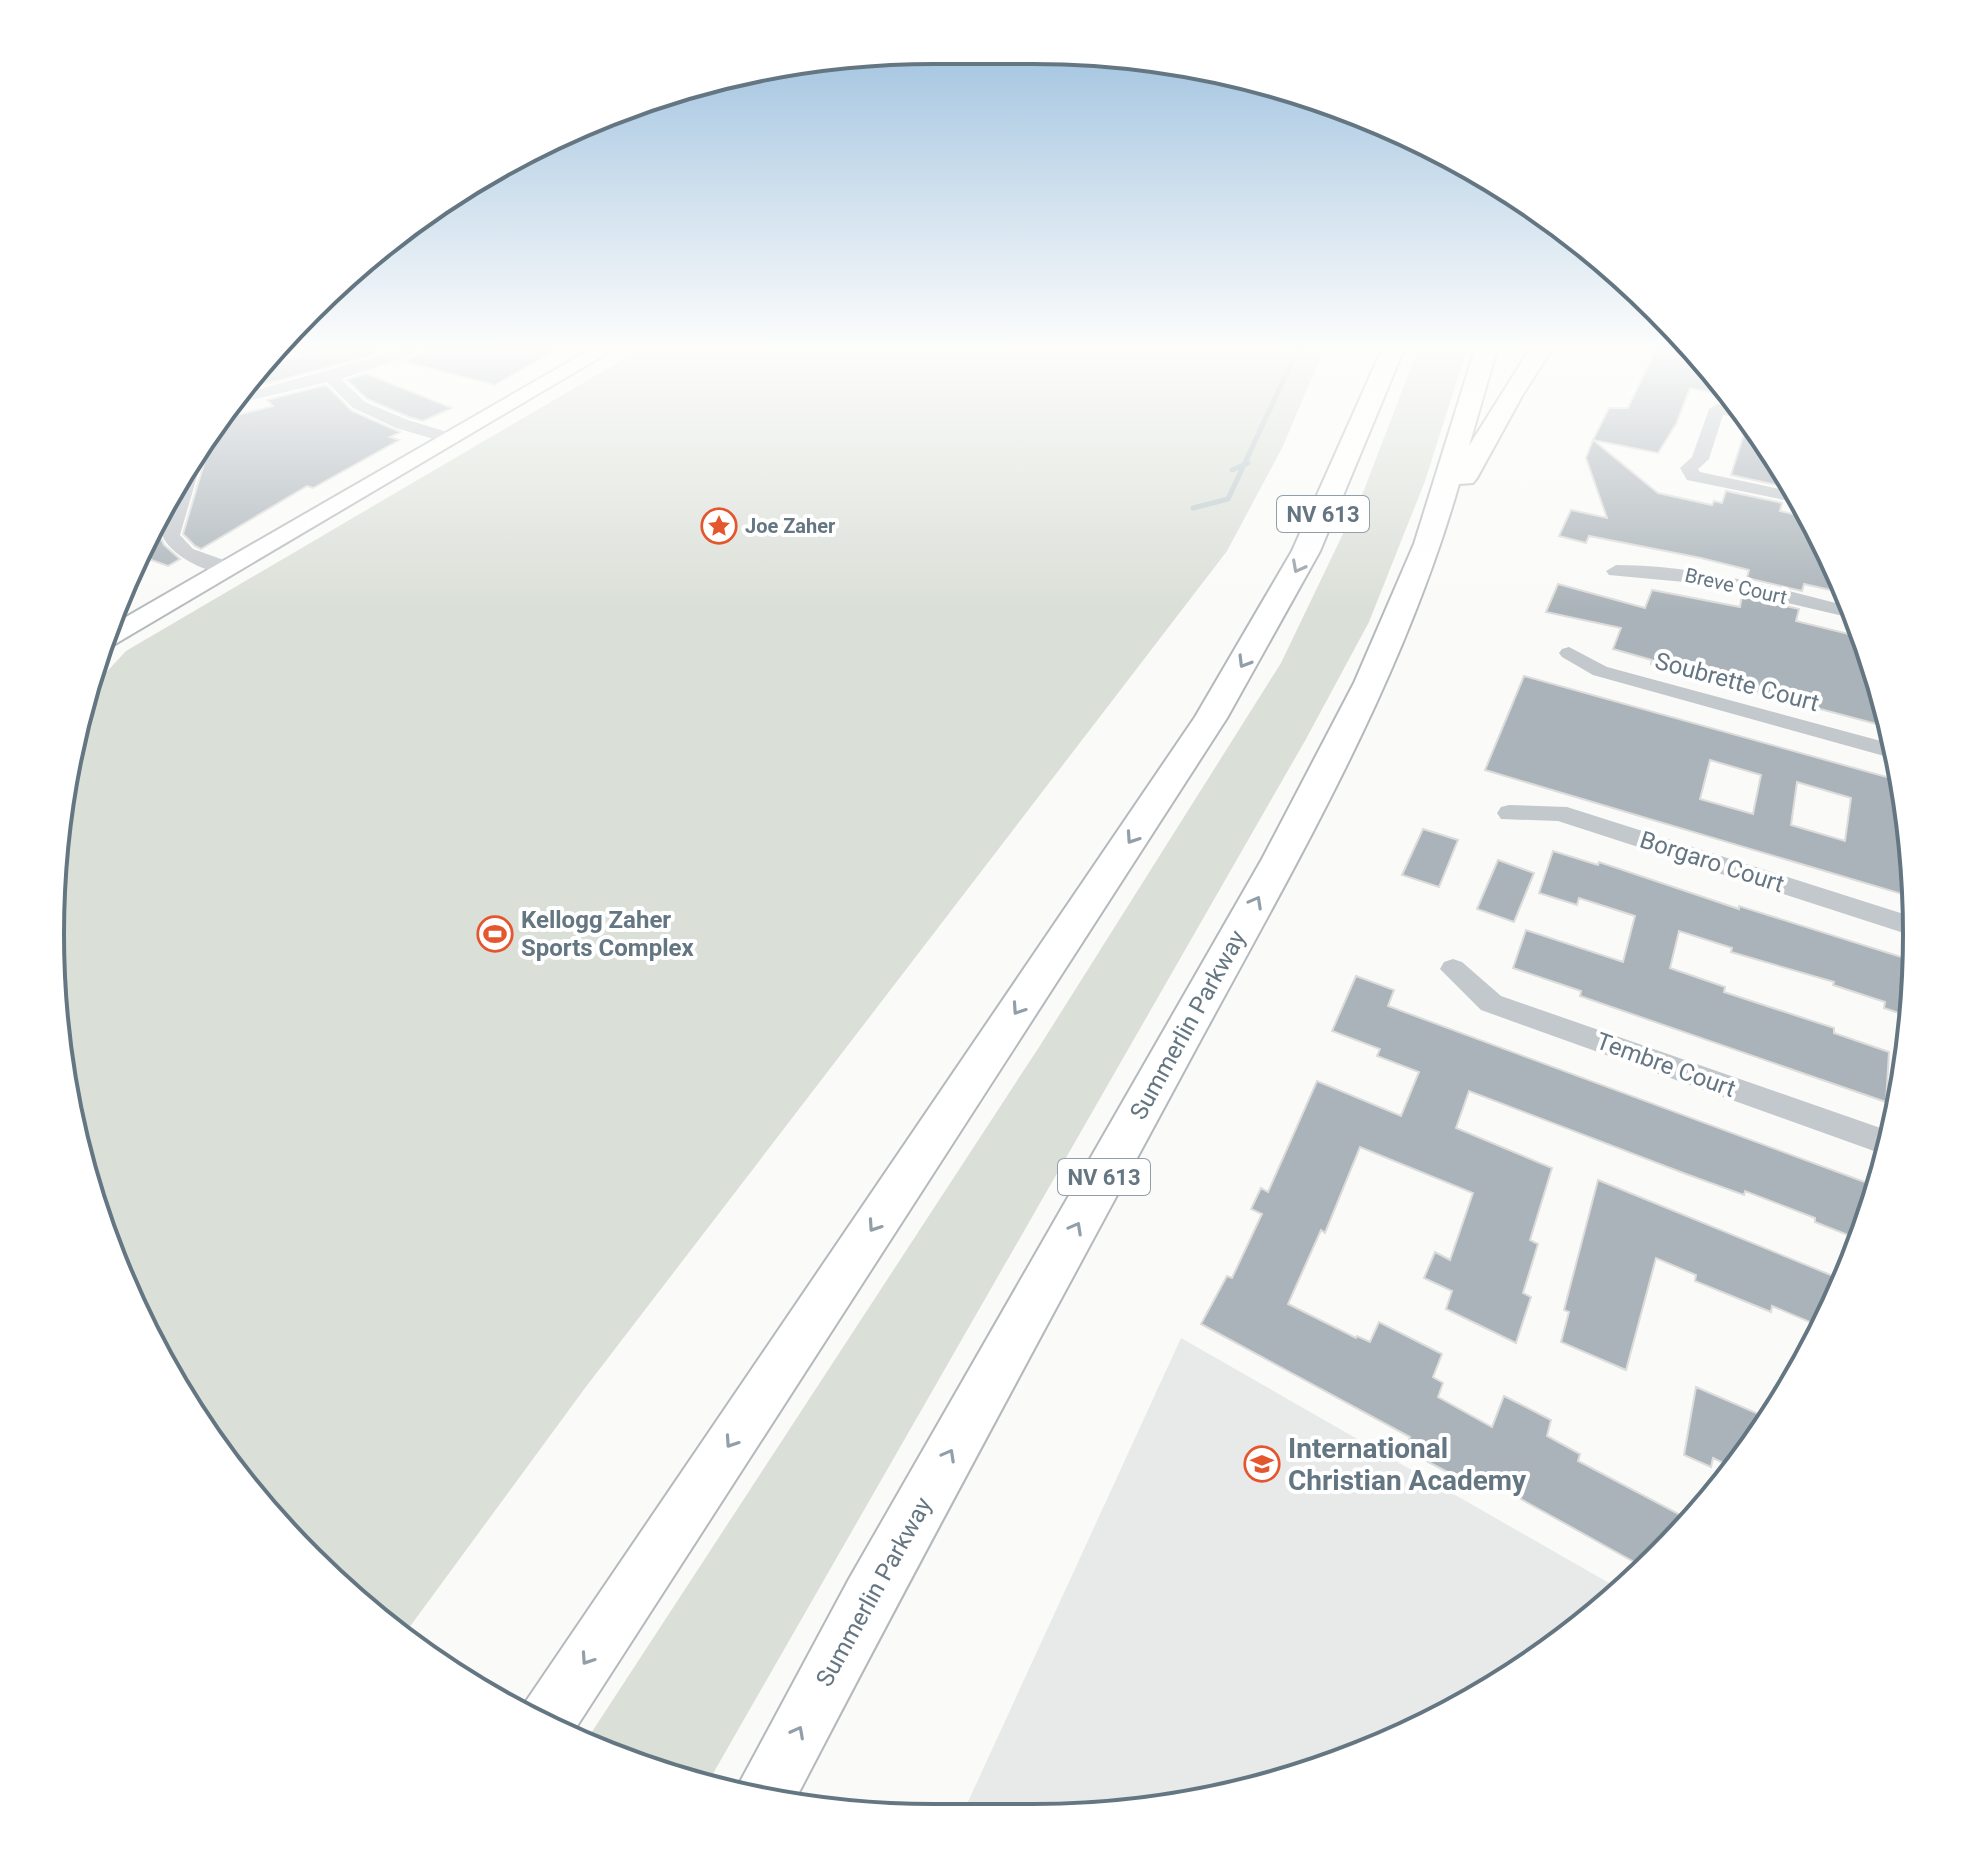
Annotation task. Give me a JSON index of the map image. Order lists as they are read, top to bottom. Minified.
{"streets":{"highway":["NV 613","Summerlin Parkway"],"street":["Breve Court","Soubrette Court","Borgaro Court","Tembre Court"]},"places":{"place":["Joe Zaher"],"sports":["Kellogg Zaher Sports Complex"],"school or university":["International Christian Academy"]}}
